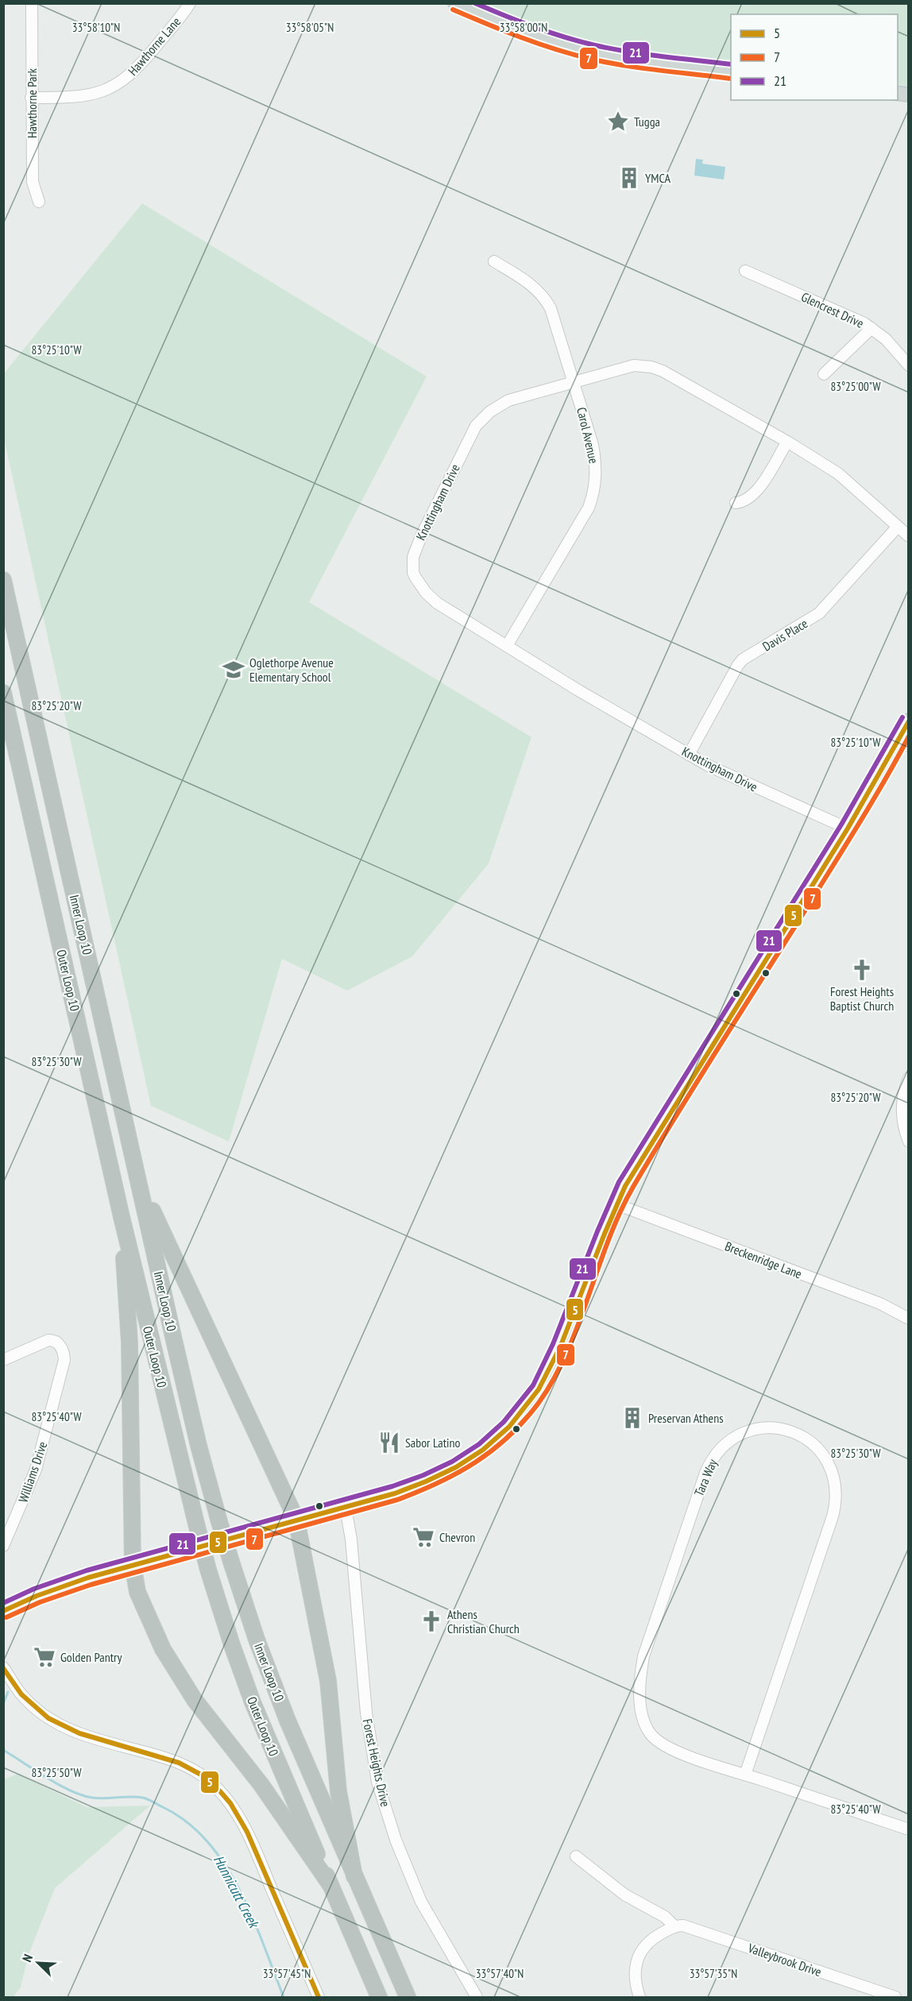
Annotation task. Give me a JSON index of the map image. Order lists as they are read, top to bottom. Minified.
{"streets":{"highway":["Inner Loop 10","Outer Loop 10"],"street":["Hawthorne Lane","Hawthorne Park","Glencrest Drive","Carol Avenue","Knottingham Drive","Davis Place","Breckenridge Lane","Williams Drive","Tara Way","Forest Heights Drive","Valleybrook Drive"]},"crossings":[["Hawthorne Lane","Hawthorne Park"],["Carol Avenue","Knottingham Drive"],["Knottingham Drive","Davis Place"]],"water":["Hunnicutt Creek"],"places":{"place":["Tugga"],"building":["YMCA","Preservan Athens"],"school or university":["Oglethorpe Avenue Elementary School"],"church":["Forest Heights Baptist Church","Athens Christian Church"],"restaurant":["Sabor Latino"],"supermarket":["Chevron","Golden Pantry"]},"lines":["transit line 21","transit line 7","transit line 5"],"legend":["5","7","21"],"north":"top left","coordinates":["33°58'10\"N","33°58'05\"N","33°58'00\"N","83°25'10\"W","83°25'00\"W","83°25'20\"W","83°25'30\"W","83°25'40\"W","83°25'50\"W","33°57'45\"N","33°57'40\"N","33°57'35\"N"]}
